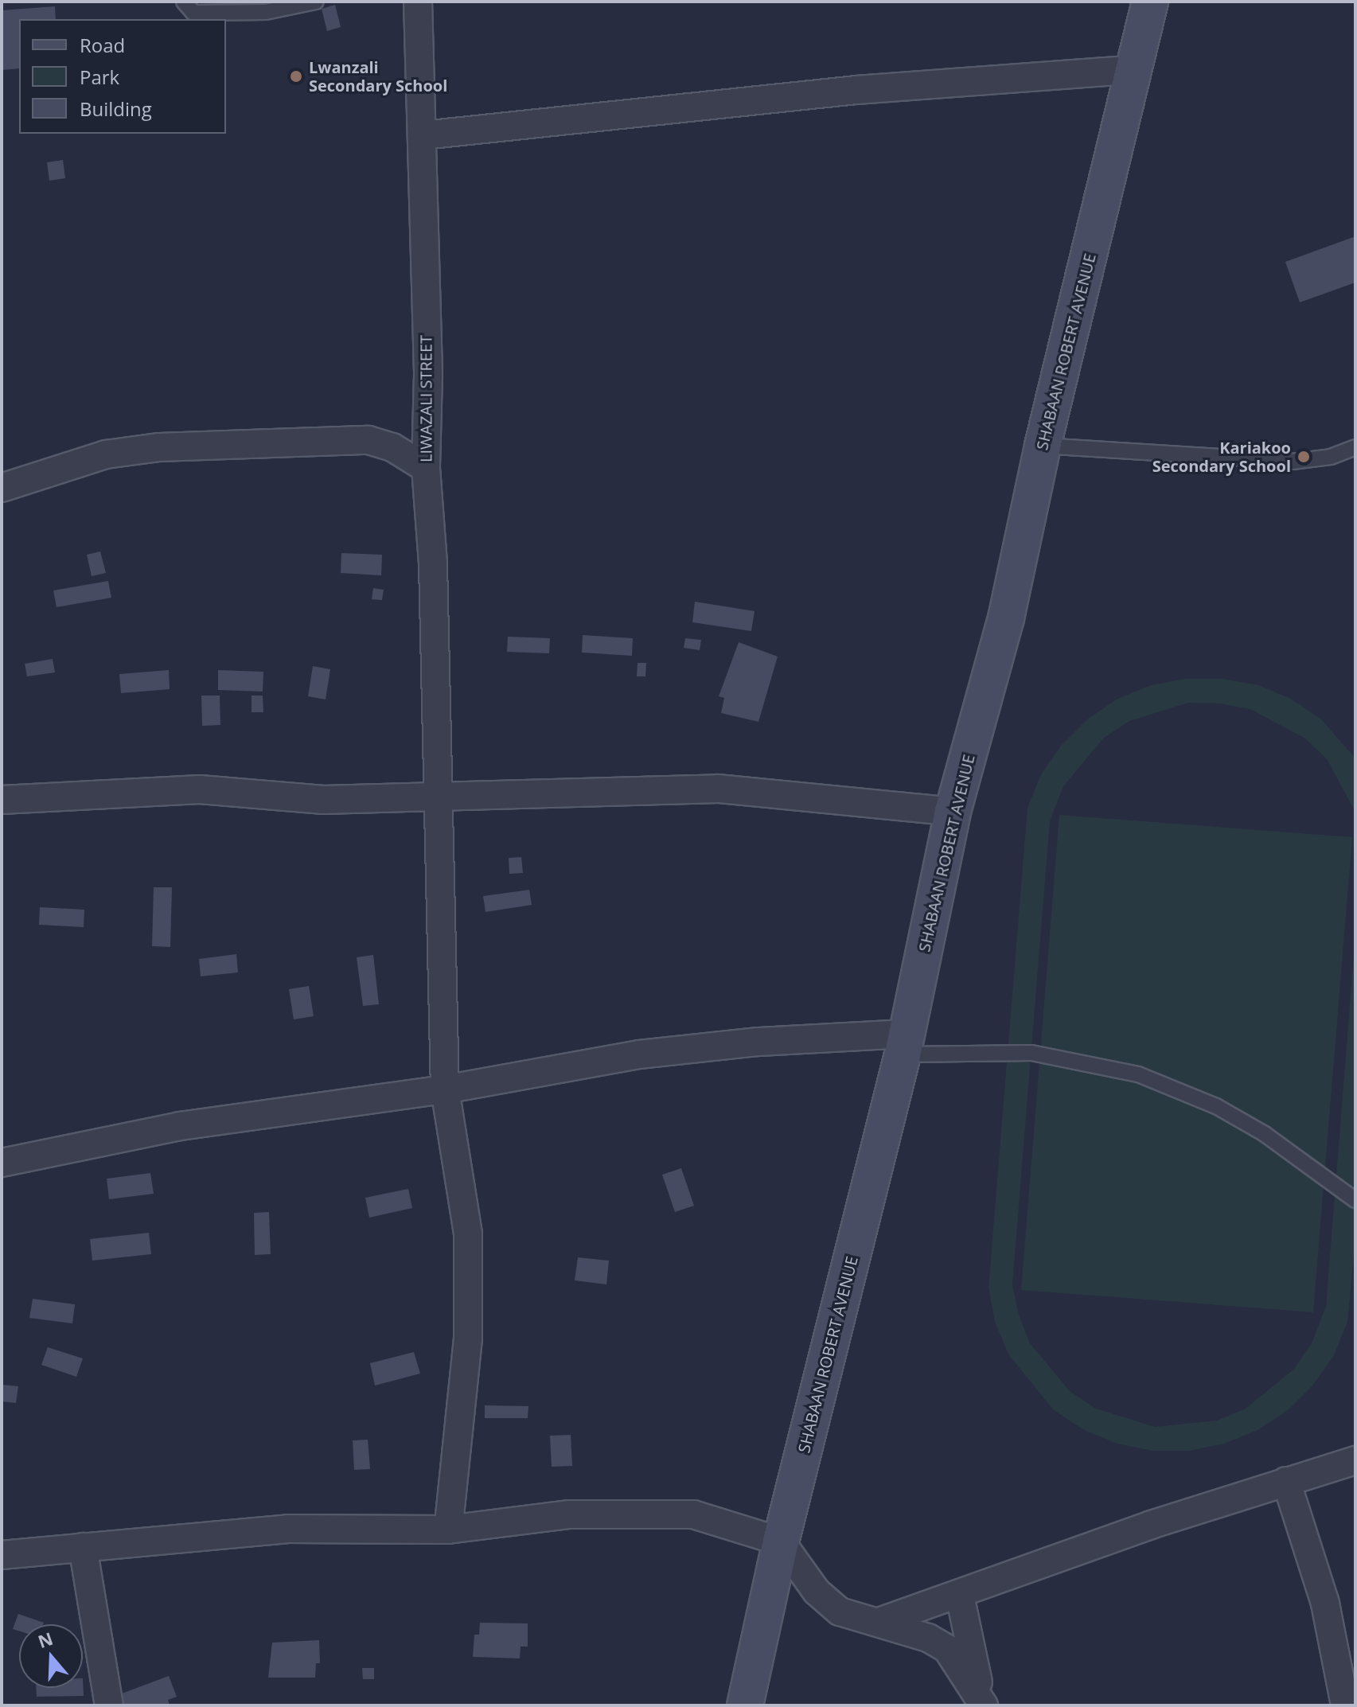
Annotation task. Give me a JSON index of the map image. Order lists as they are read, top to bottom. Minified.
{"streets":{"street":["SHABAAN ROBERT AVENUE","LIWAZALI STREET"]},"places":["Lwanzali Secondary School","Kariakoo Secondary School"],"legend":["Road","Park","Building"],"north":"top"}
